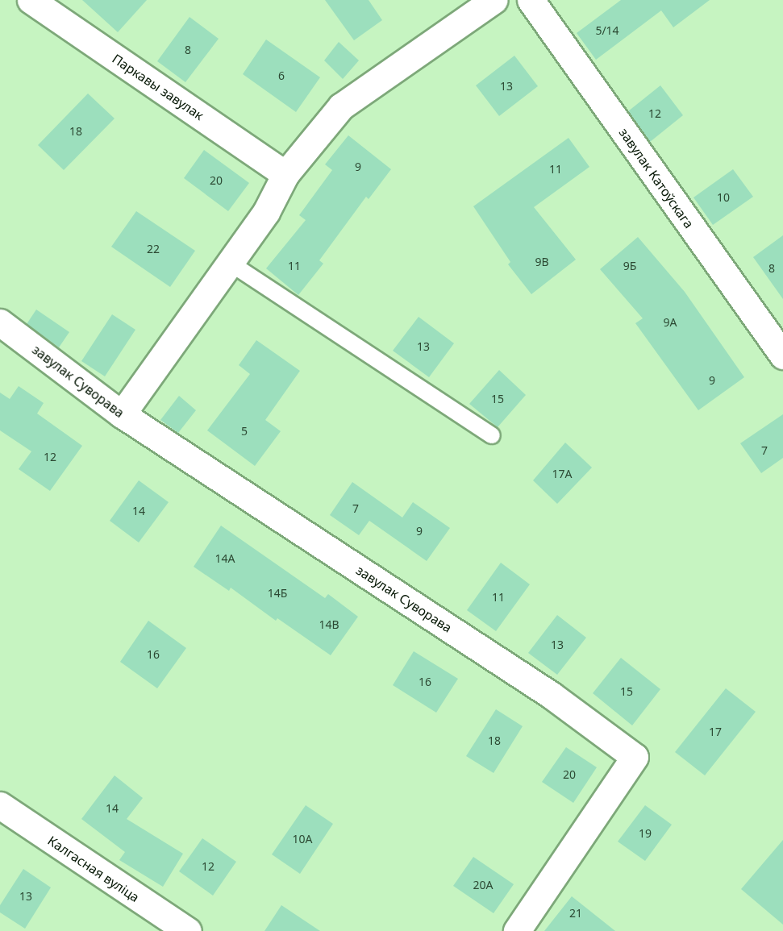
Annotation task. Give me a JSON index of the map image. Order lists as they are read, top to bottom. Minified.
{"streets":{"street":["Паркавы завулак","завулак Катоўскага","завулак Суворава","Калгасная вуліца"]},"house_numbers":["5/14","8","6","13","12","18","9","11","20","10","22","9В","11","9Б","8","9А","13","9","15","5","7","12","17А","7","14","9","14А","14Б","11","14В","13","16","16","15","17","18","20","14","19","10А","12","20А","13","21"]}
